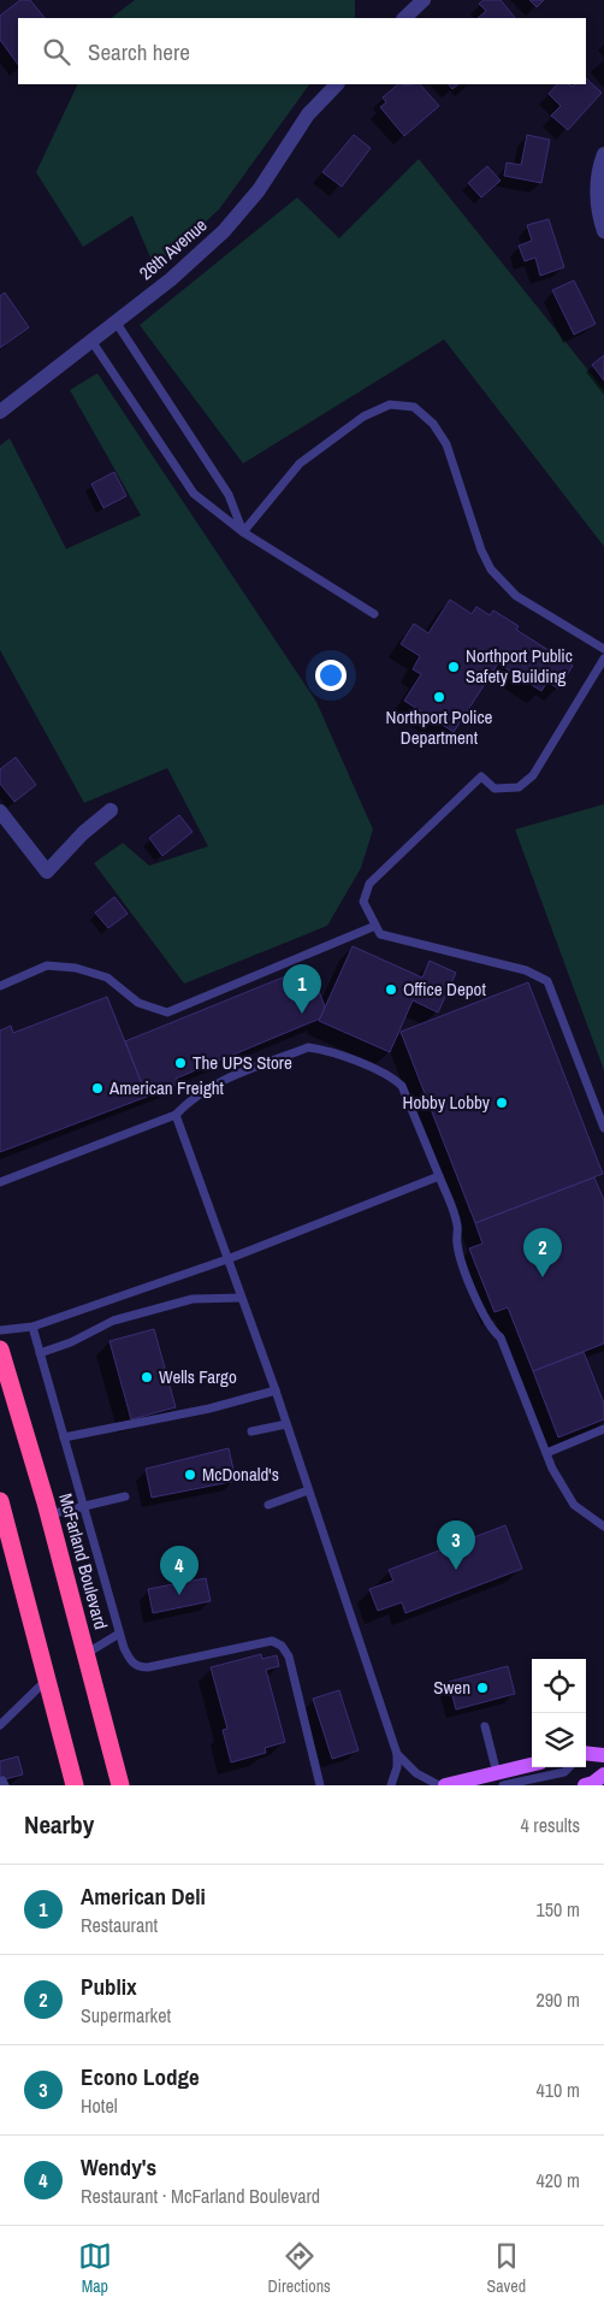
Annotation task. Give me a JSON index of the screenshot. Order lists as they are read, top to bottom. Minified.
{"streets":{"highway":["McFarland Boulevard"],"street":["26th Avenue"]},"places":["Northport Public Safety Building","Northport Police Department","Office Depot","The UPS Store","American Freight","Hobby Lobby","Wells Fargo","McDonald's","Swen"],"page":{"search":"Search here","pins":["1","2","3","4"],"heading":["Nearby","4 results"],"list":[{"mark":"1","name":"American Deli","note":"Restaurant","value":"150 m"},{"mark":"2","name":"Publix","note":"Supermarket","value":"290 m"},{"mark":"3","name":"Econo Lodge","note":"Hotel","value":"410 m"},{"mark":"4","name":"Wendy's","note":"Restaurant · McFarland Boulevard","value":"420 m"}],"nav":["Map","Directions","Saved"]}}
